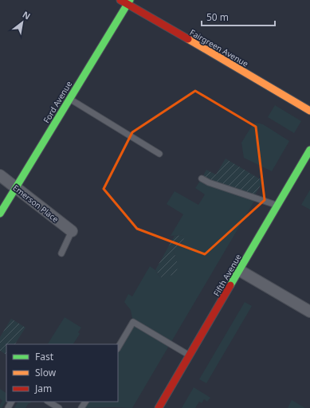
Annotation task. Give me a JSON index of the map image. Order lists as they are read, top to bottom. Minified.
{"streets":{"street":["Fairgreen Avenue","Ford Avenue","Emerson Place","Fifth Avenue"]},"crossings":[["Fairgreen Avenue","Ford Avenue"],["Ford Avenue","Emerson Place"]],"legend":["Fast","Slow","Jam"],"scale_bar":"50 m","north":"top right"}
